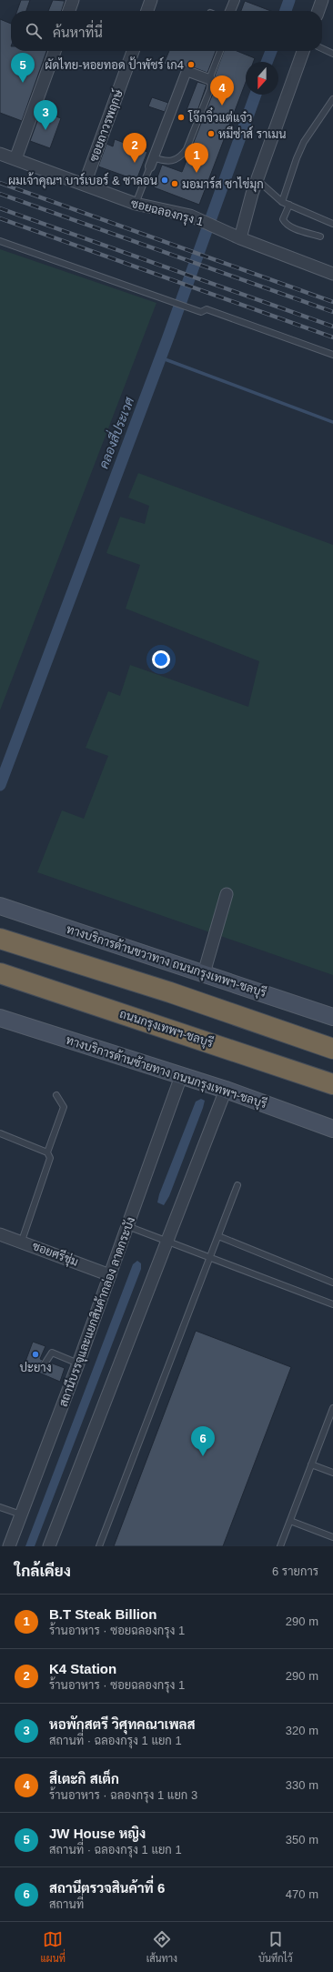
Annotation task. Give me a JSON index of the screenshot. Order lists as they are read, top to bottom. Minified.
{"streets":{"highway":["ถนนกรุงเทพฯ-ชลบุรี"],"main road":["ทางบริการด้านขวาทาง ถนนกรุงเทพฯ-ชลบุรี","ทางบริการด้านซ้ายทาง ถนนกรุงเทพฯ-ชลบุรี"],"street":["ซอยถาวรพฤกษ์","ซอยฉลองกรุง 1","ซอยศรีชุ่ม","สถานีบรรจุและแยกสินค้ากล่อง ลาดกระบัง"]},"crossings":[["ซอยถาวรพฤกษ์","ซอยฉลองกรุง 1"],["ทางบริการด้านซ้ายทาง ถนนกรุงเทพฯ-ชลบุรี","สถานีบรรจุและแยกสินค้ากล่อง ลาดกระบัง"],["ซอยศรีชุ่ม","สถานีบรรจุและแยกสินค้ากล่อง ลาดกระบัง"]],"water":["คลองสี่ประเวศ"],"places":["ผัดไทย-หอยทอด ป้าพัชร์ เก4","โจ๊กจิ๋วแต่แจ๋ว","หมีซ่าส์ ราเมน","ผมเจ้าคุณฯ บาร์เบอร์ & ซาลอน","มอมาร์ส ชาไข่มุก","ปะยาง"],"north":"bottom","page":{"search":"ค้นหาที่นี่","pins":["5","4","3","2","1","6"],"heading":["ใกล้เคียง","6 รายการ"],"list":[{"mark":"1","name":"B.T Steak Billion","note":"ร้านอาหาร · ซอยฉลองกรุง 1","value":"290 m"},{"mark":"2","name":"K4 Station","note":"ร้านอาหาร · ซอยฉลองกรุง 1","value":"290 m"},{"mark":"3","name":"หอพักสตรี วิศุทคณาเพลส","note":"สถานที่ · ฉลองกรุง 1 แยก 1","value":"320 m"},{"mark":"4","name":"สึเตะกิ สเต็ก","note":"ร้านอาหาร · ฉลองกรุง 1 แยก 3","value":"330 m"},{"mark":"5","name":"JW House หญิง","note":"สถานที่ · ฉลองกรุง 1 แยก 1","value":"350 m"},{"mark":"6","name":"สถานีตรวจสินค้าที่ 6","note":"สถานที่","value":"470 m"}],"nav":["แผนที่","เส้นทาง","บันทึกไว้"]}}
